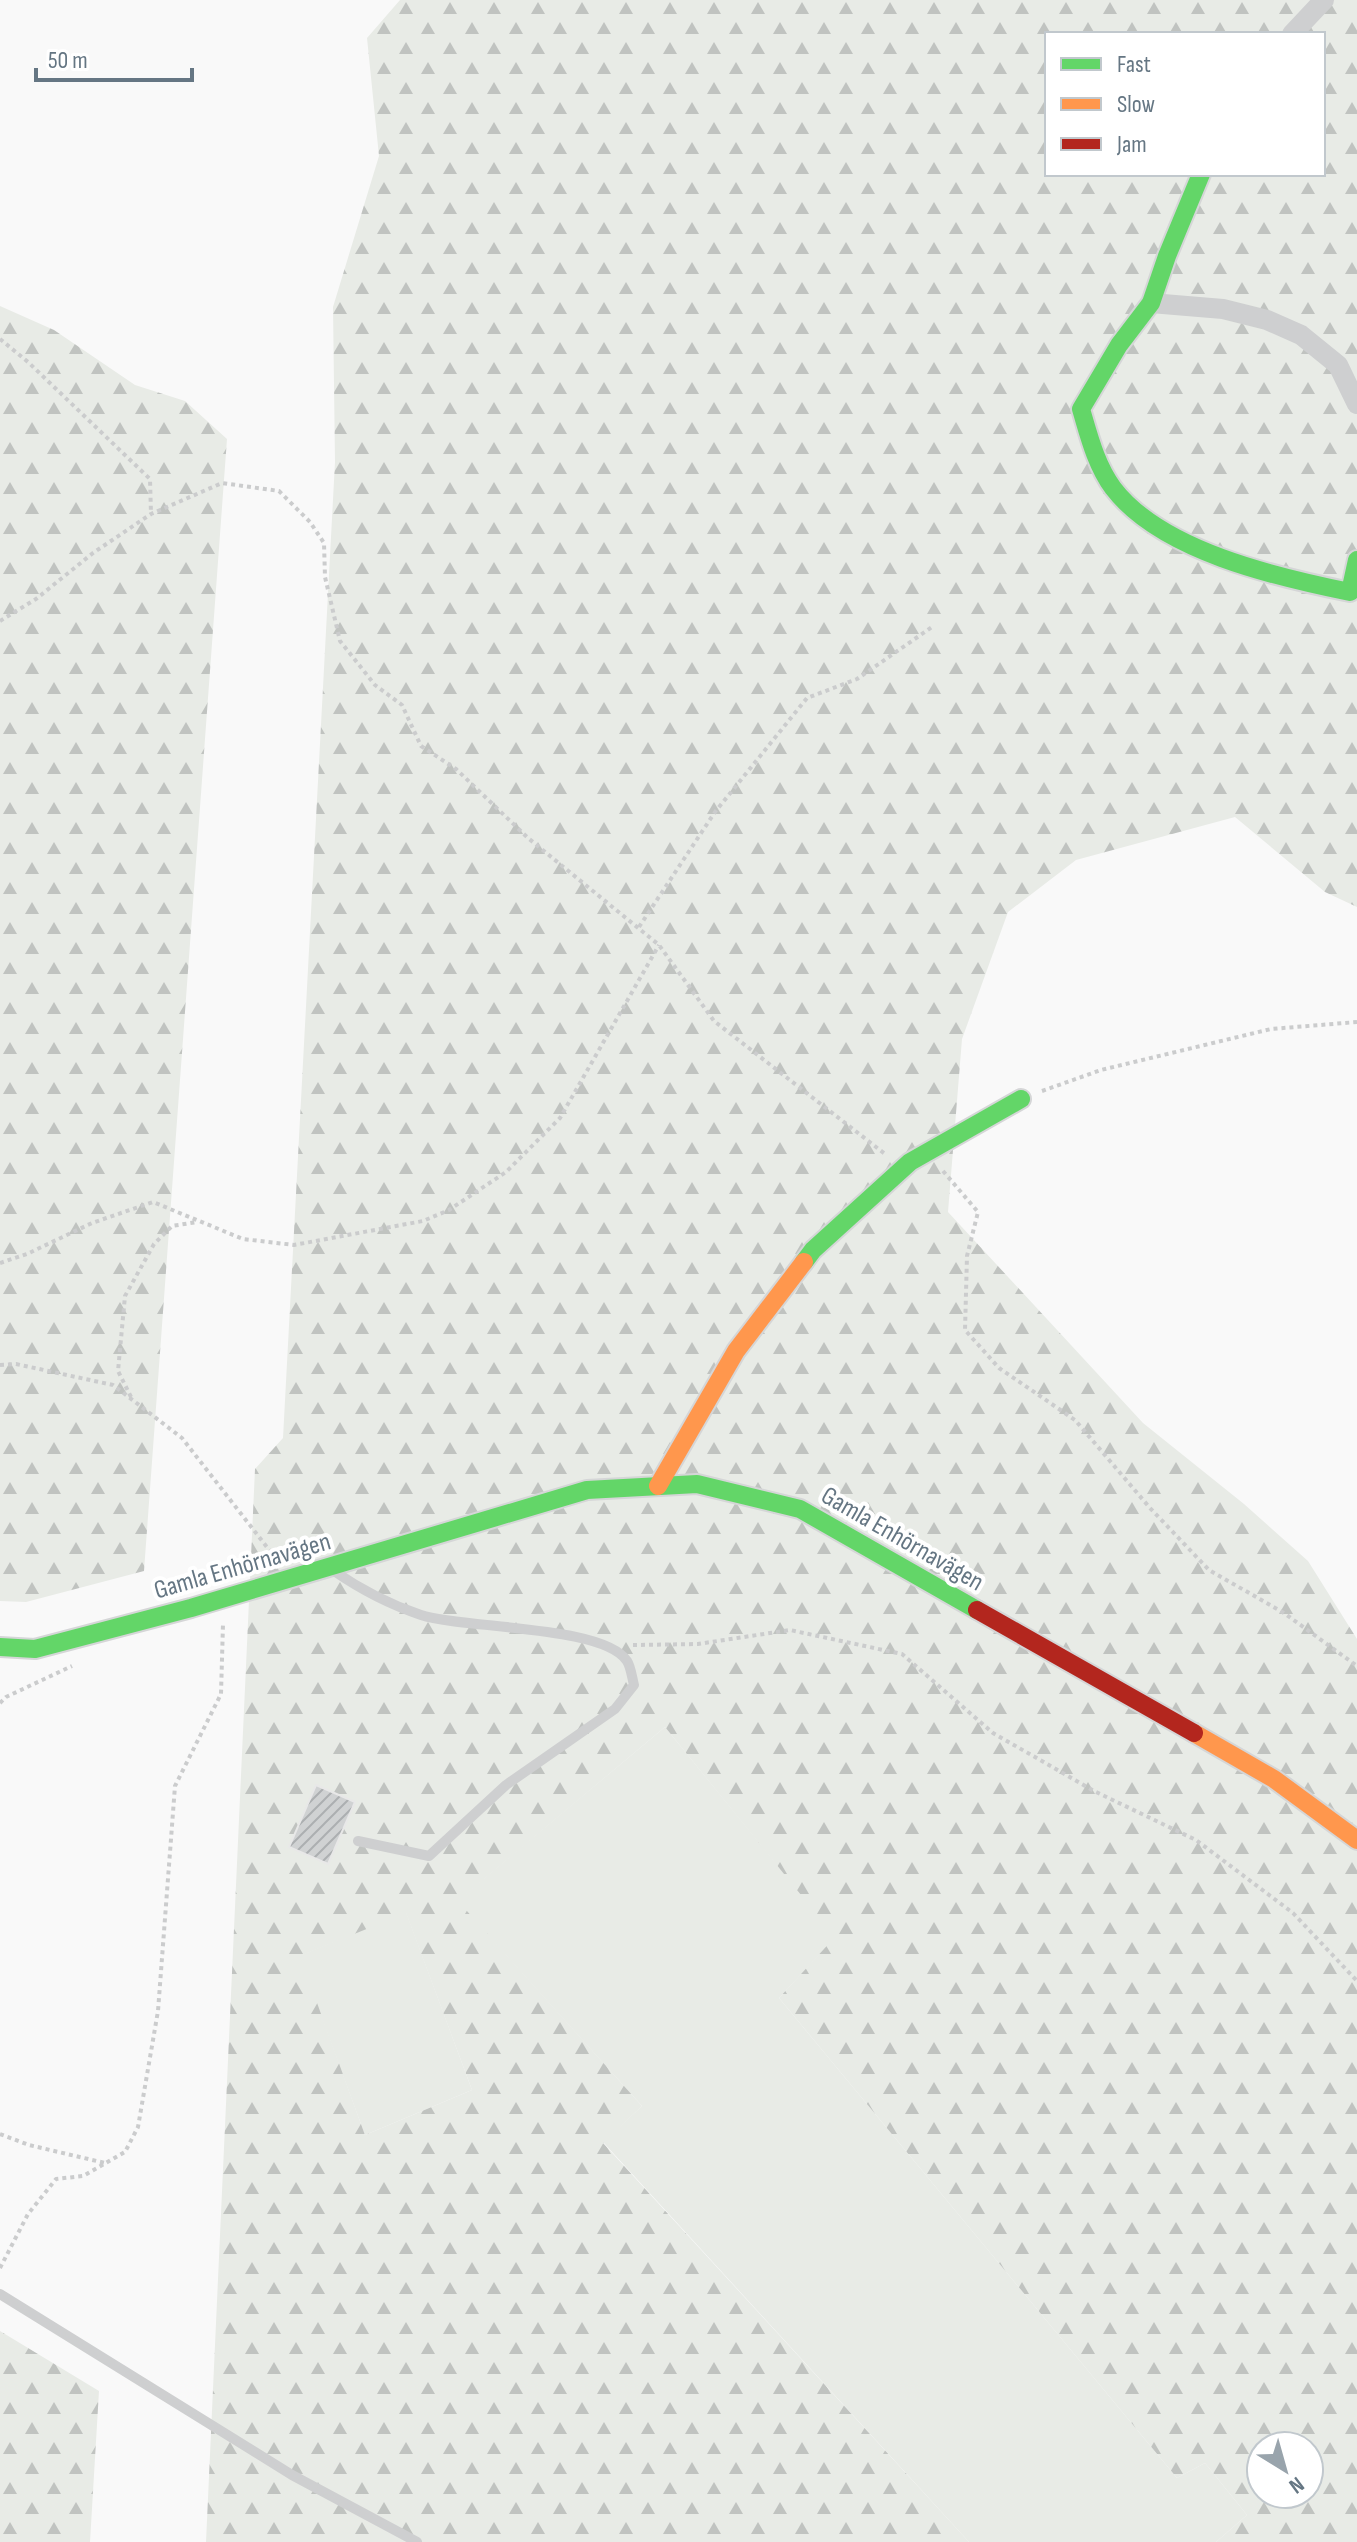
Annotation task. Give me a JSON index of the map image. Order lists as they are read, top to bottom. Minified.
{"streets":{"street":["Gamla Enhörnavägen"]},"legend":["Fast","Slow","Jam"],"scale_bar":"50 m","north":"bottom right"}
